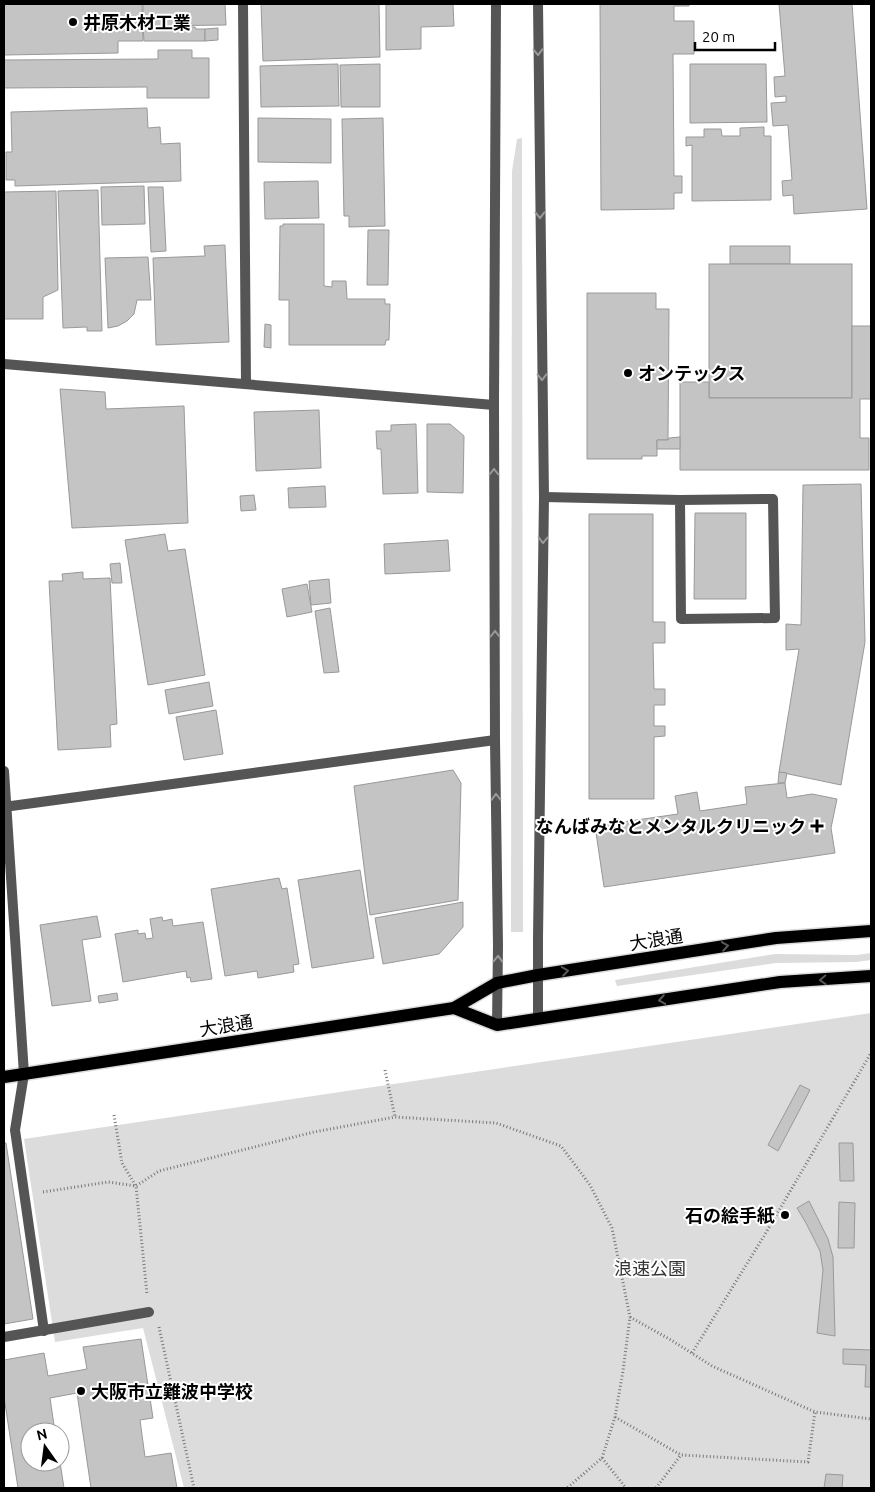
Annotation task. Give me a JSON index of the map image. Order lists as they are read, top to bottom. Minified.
{"streets":{"main road":["大浪通"]},"parks":["浪速公園"],"places":{"other":["井原木材工業","オンテックス","石の絵手紙","大阪市立難波中学校"],"health":["なんばみなとメンタルクリニック"]},"scale_bar":"20 m","north":"top"}
